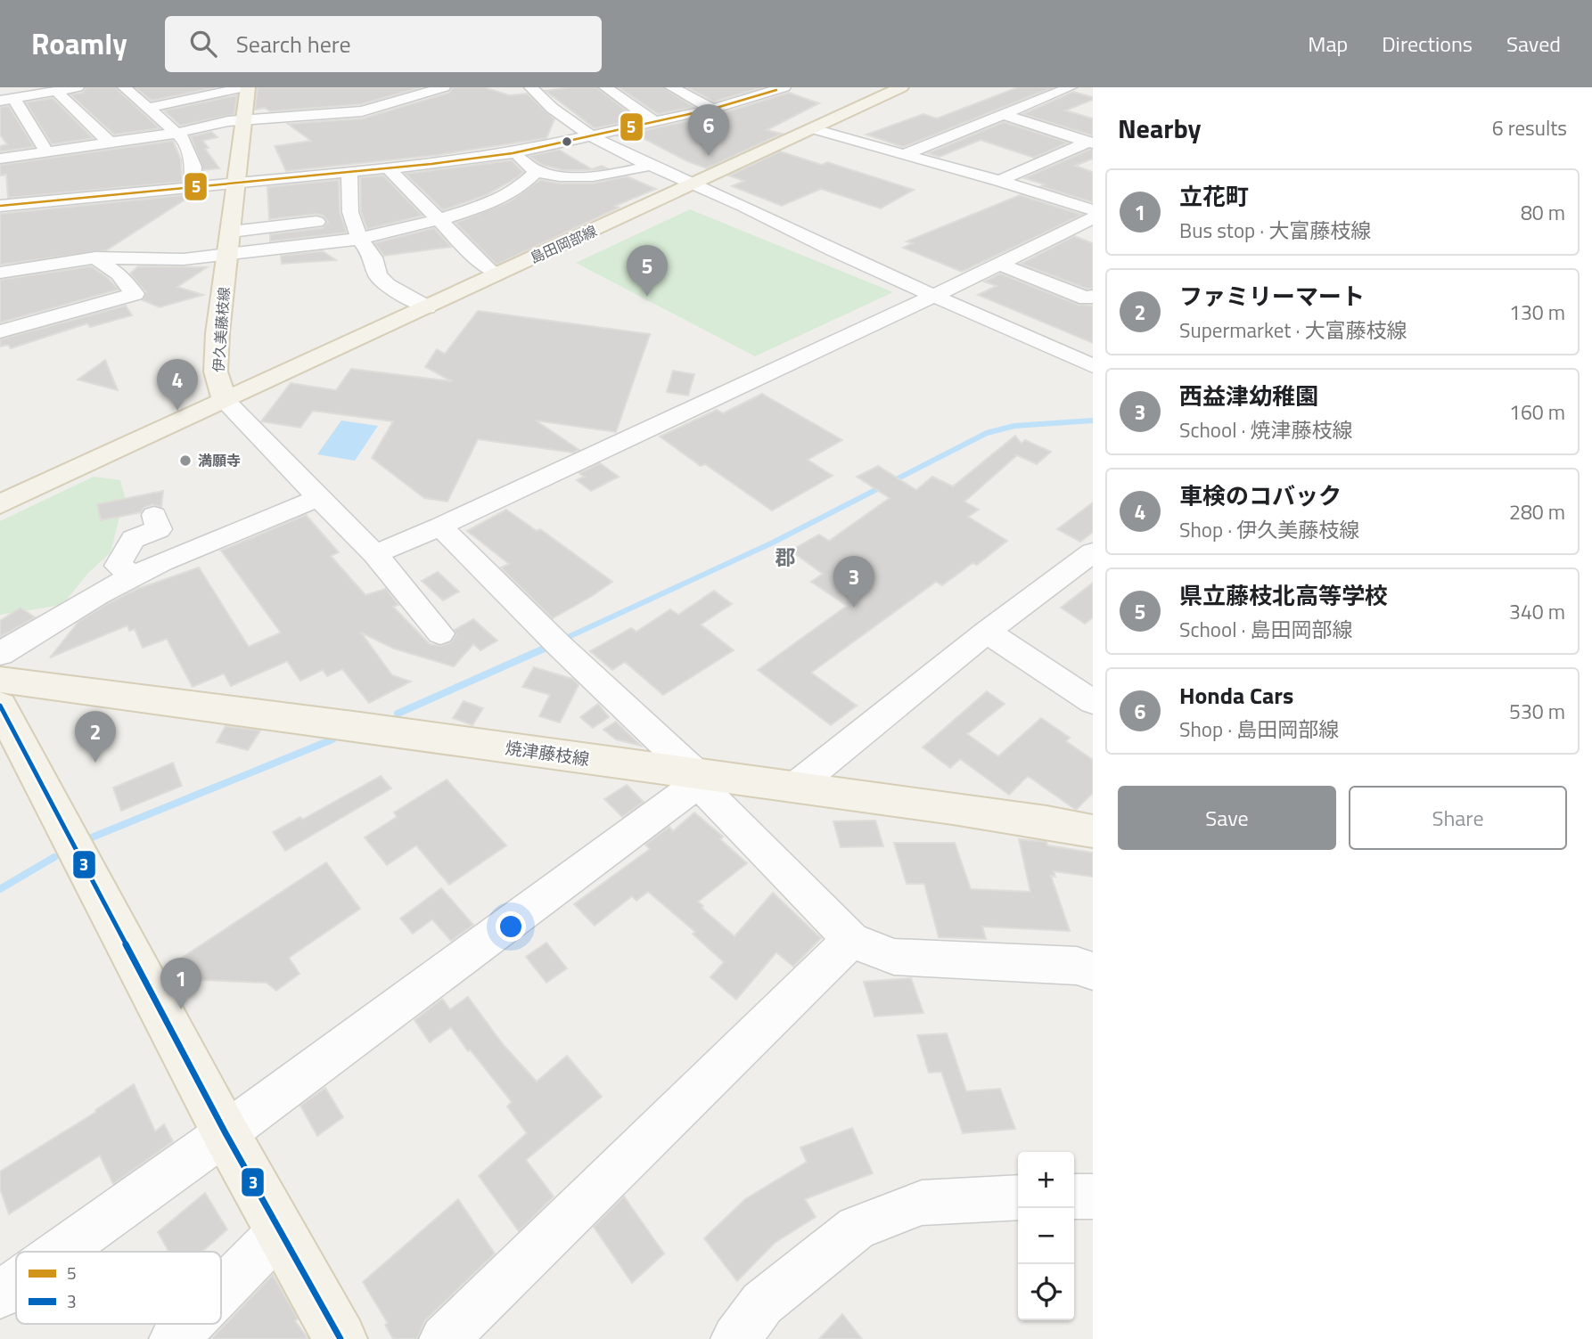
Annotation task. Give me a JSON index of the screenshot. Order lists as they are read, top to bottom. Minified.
{"streets":{"main road":["島田岡部線","伊久美藤枝線","焼津藤枝線"]},"crossings":[["島田岡部線","伊久美藤枝線"]],"districts":["郡"],"places":["満願寺"],"lines":["transit line 5","transit line 3"],"legend":["5","3"],"page":{"header":"Roamly","search":"Search here","nav":["Map","Directions","Saved"],"heading":["Nearby","6 results"],"pins":["6","5","4","3","2","1"],"list":[{"mark":"1","name":"立花町","note":"Bus stop · 大富藤枝線","value":"80 m"},{"mark":"2","name":"ファミリーマート","note":"Supermarket · 大富藤枝線","value":"130 m"},{"mark":"3","name":"西益津幼稚園","note":"School · 焼津藤枝線","value":"160 m"},{"mark":"4","name":"車検のコバック","note":"Shop · 伊久美藤枝線","value":"280 m"},{"mark":"5","name":"県立藤枝北高等学校","note":"School · 島田岡部線","value":"340 m"},{"mark":"6","name":"Honda Cars","note":"Shop · 島田岡部線","value":"530 m"}],"buttons":["Save","Share"],"map_buttons":["+","−"]}}
